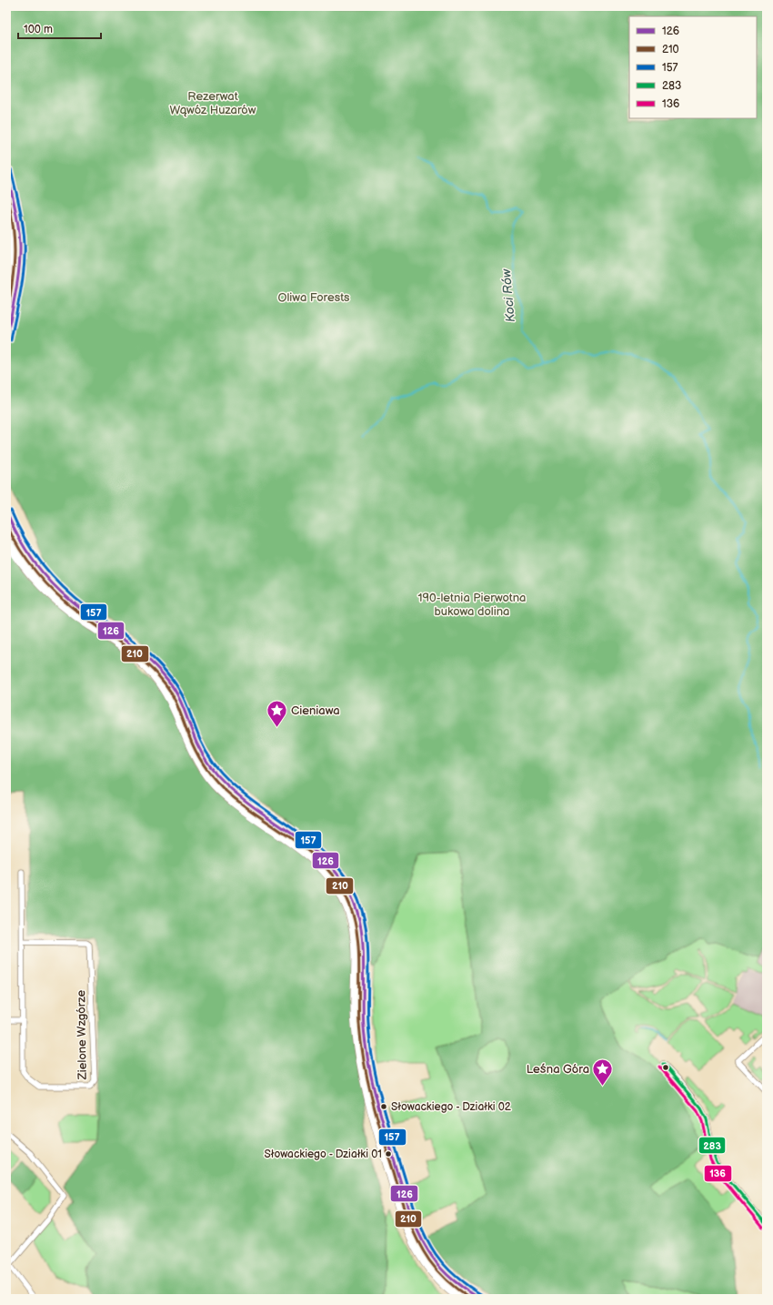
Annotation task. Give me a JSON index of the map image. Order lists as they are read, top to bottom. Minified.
{"streets":{"street":["Zielone Wzgórze"]},"water":["Koci Rów"],"parks":["Rezerwat Wąwóz Huzarów","Oliwa Forests","190-letnia Pierwotna bukowa dolina"],"places":{"place":["Cieniawa","Leśna Góra"],"other":["Słowackiego - Działki 02","Słowackiego - Działki 01"]},"lines":["transit line 157","transit line 126","transit line 210","transit line 283","transit line 136"],"legend":["126","210","157","283","136"],"scale_bar":"100 m"}
